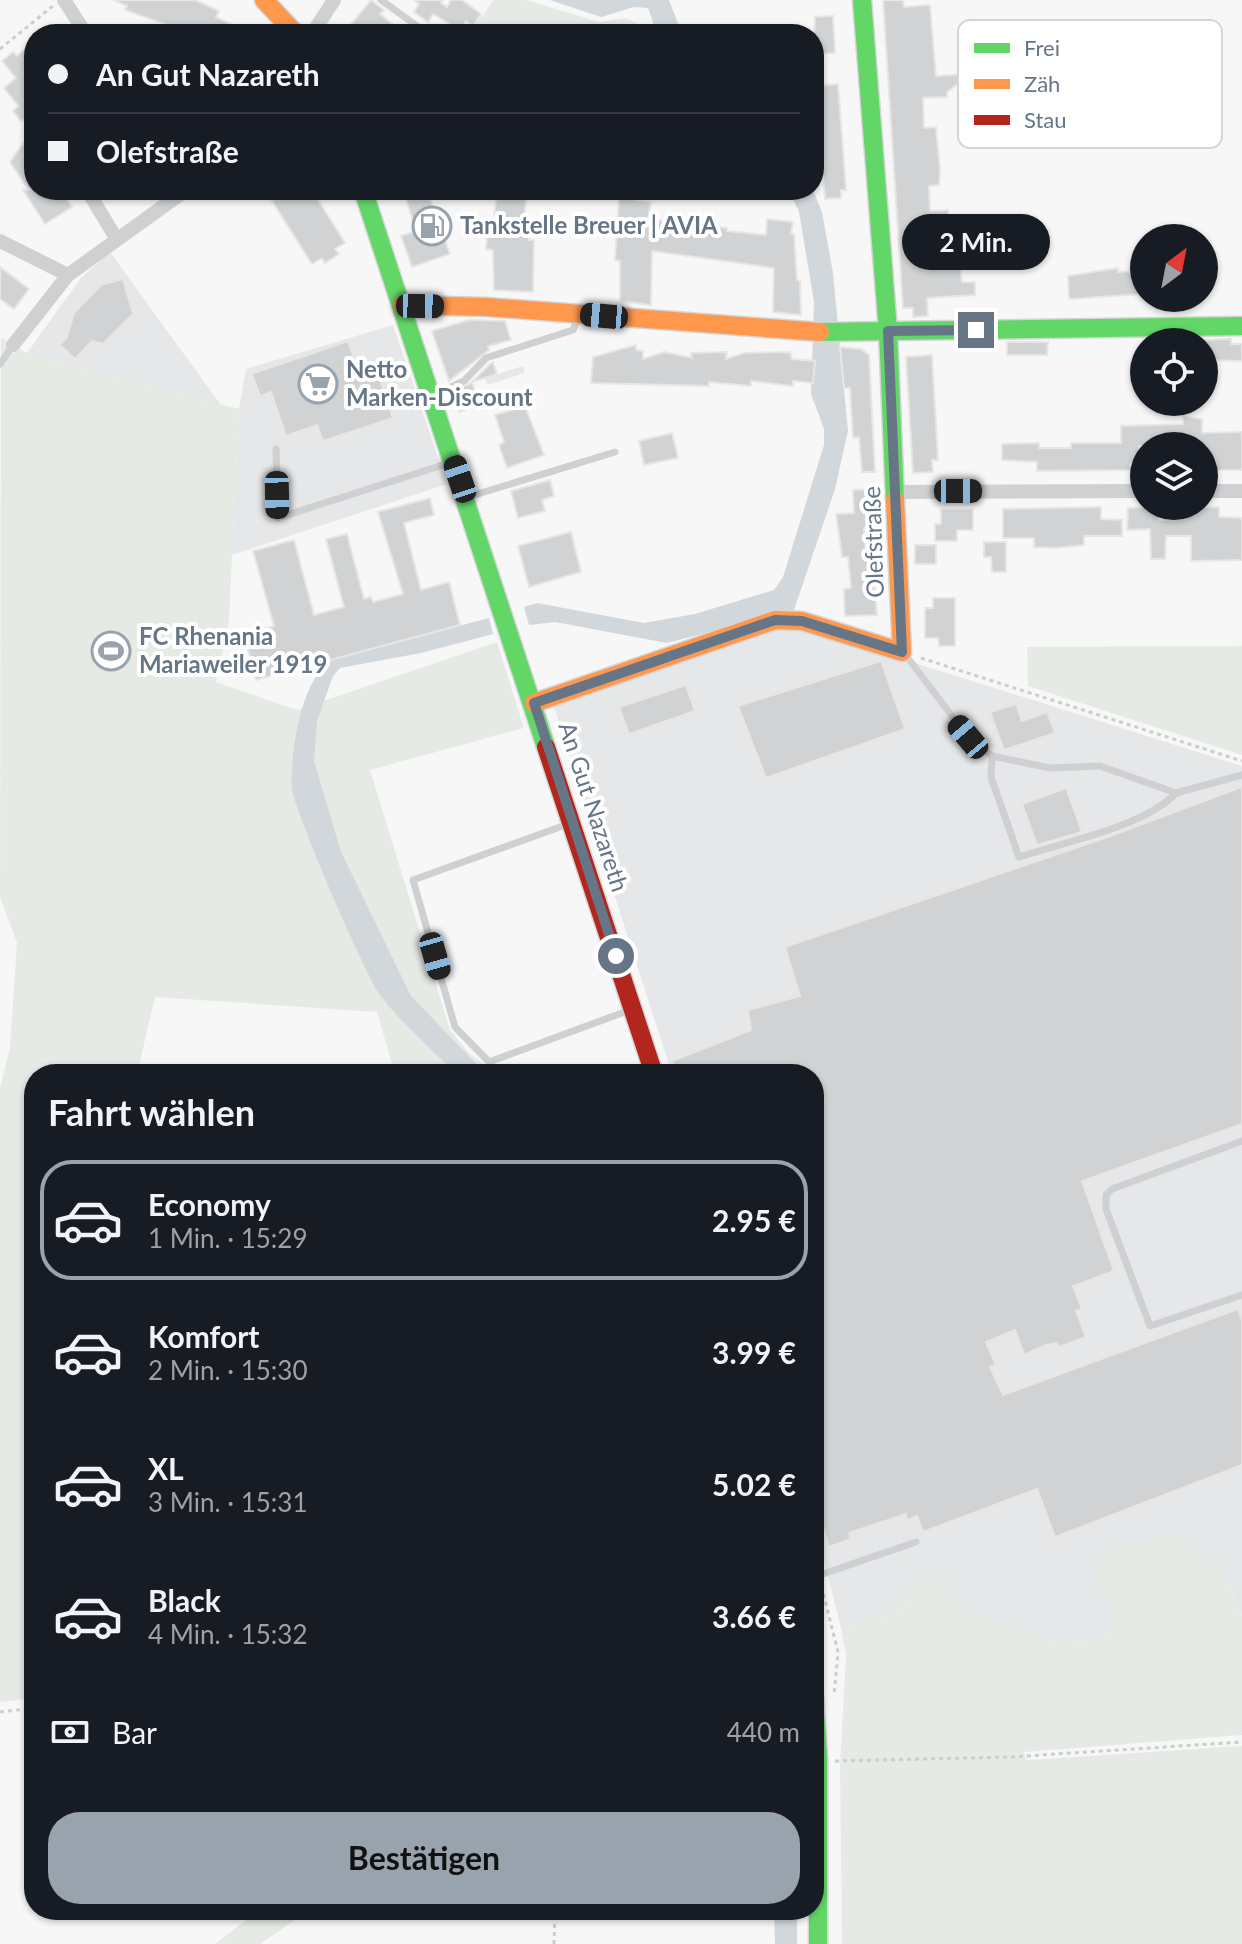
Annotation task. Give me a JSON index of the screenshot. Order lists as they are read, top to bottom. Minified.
{"streets":{"street":["Olefstraße","An Gut Nazareth"]},"places":{"fuel station":["Tankstelle Breuer | AVIA"],"supermarket":["Netto Marken-Discount"],"sports":["FC Rhenania Mariaweiler 1919"]},"legend":["Frei","Zäh","Stau"],"north":"top right","page":{"banner":["An Gut Nazareth","Olefstraße"],"bubble":"2 Min.","heading":"Fahrt wählen","list":[{"name":"Economy","note":"1 Min. · 15:29","value":"2.95 €"},{"name":"Komfort","note":"2 Min. · 15:30","value":"3.99 €"},{"name":"XL","note":"3 Min. · 15:31","value":"5.02 €"},{"name":"Black","note":"4 Min. · 15:32","value":"3.66 €"}],"pay":["Bar","440 m"],"buttons":"Bestätigen"}}
